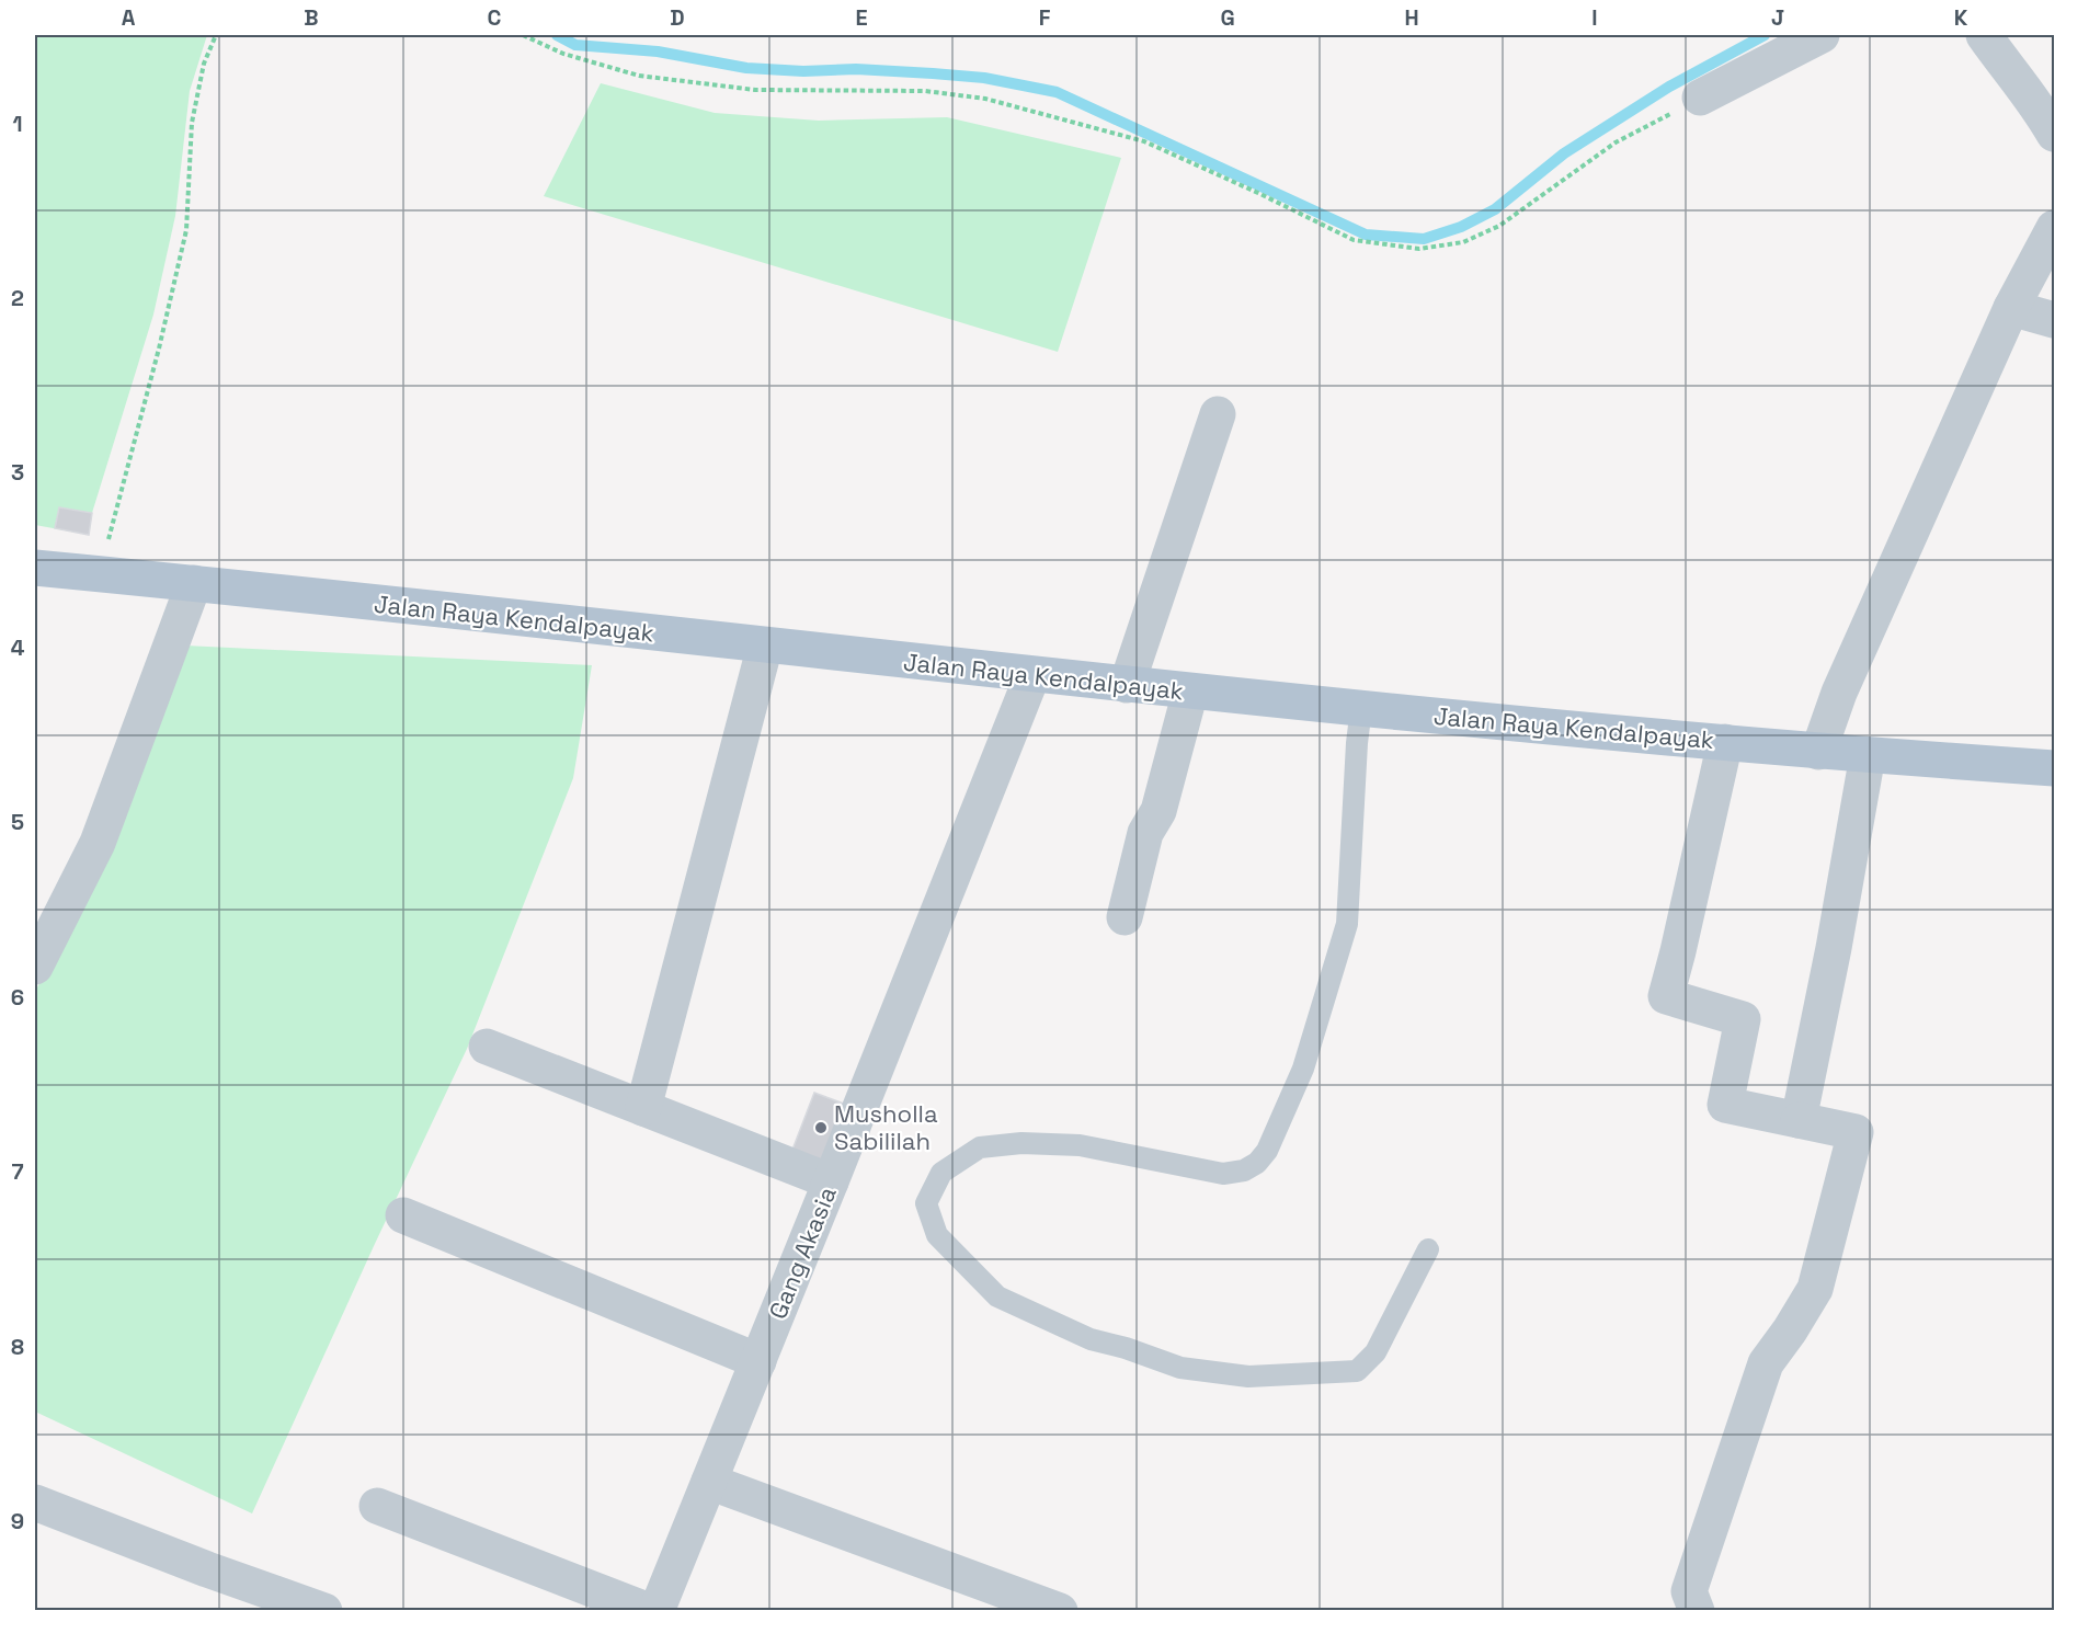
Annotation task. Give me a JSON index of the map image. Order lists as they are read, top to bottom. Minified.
{"streets":{"main road":["Jalan Raya Kendalpayak"],"street":["Gang Akasia"]},"crossings":[["Jalan Raya Kendalpayak","Gang Akasia"]],"places":["Musholla Sabililah"],"grid":{"columns":["A","B","C","D","E","F","G","H","I","J","K"],"rows":["1","2","3","4","5","6","7","8","9"]}}
